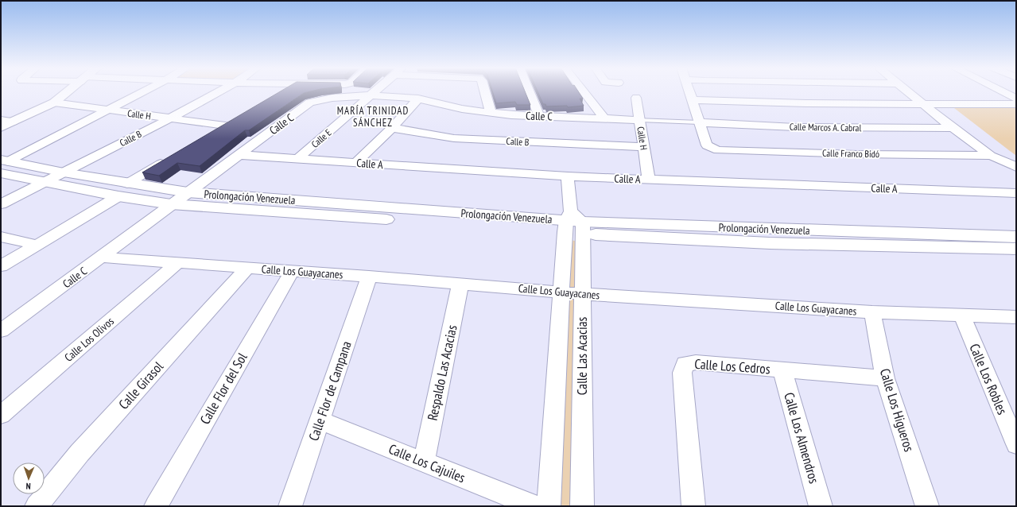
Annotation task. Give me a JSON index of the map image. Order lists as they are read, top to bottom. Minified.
{"streets":{"street":["Calle H","Calle C","Calle Marcos A. Cabral","Calle B","Calle E","Calle Franco Bidó","Calle A","Prolongación Venezuela","Calle Los Guayacanes","Calle Los Olivos","Calle Las Acacias","Calle Los Cedros","Respaldo Las Acacias","Calle Los Robles","Calle Girasol","Calle Flor del Sol","Calle Flor de Campana","Calle Los Higueros","Calle Los Almendros","Calle Los Cajuiles"]},"crossings":[["Calle H","Calle C"],["Calle H","Calle B"],["Calle H","Calle A"],["Calle C","Calle E"],["Calle C","Calle A"],["Calle C","Prolongación Venezuela"],["Calle C","Calle Los Guayacanes"],["Calle Marcos A. Cabral","Calle Franco Bidó"],["Calle B","Prolongación Venezuela"],["Calle E","Calle A"],["Calle A","Calle Las Acacias"],["Prolongación Venezuela","Calle Las Acacias"],["Calle Los Guayacanes","Calle Los Olivos"],["Calle Los Guayacanes","Calle Las Acacias"],["Calle Los Guayacanes","Respaldo Las Acacias"],["Calle Los Guayacanes","Calle Los Robles"],["Calle Los Guayacanes","Calle Girasol"],["Calle Los Guayacanes","Calle Flor del Sol"],["Calle Los Guayacanes","Calle Flor de Campana"],["Calle Los Guayacanes","Calle Los Higueros"],["Calle Los Cedros","Calle Los Higueros"],["Calle Los Cedros","Calle Los Almendros"],["Respaldo Las Acacias","Calle Los Cajuiles"],["Calle Flor de Campana","Calle Los Cajuiles"]],"districts":["MARÍA TRINIDAD SÁNCHEZ"],"north":"bottom"}
